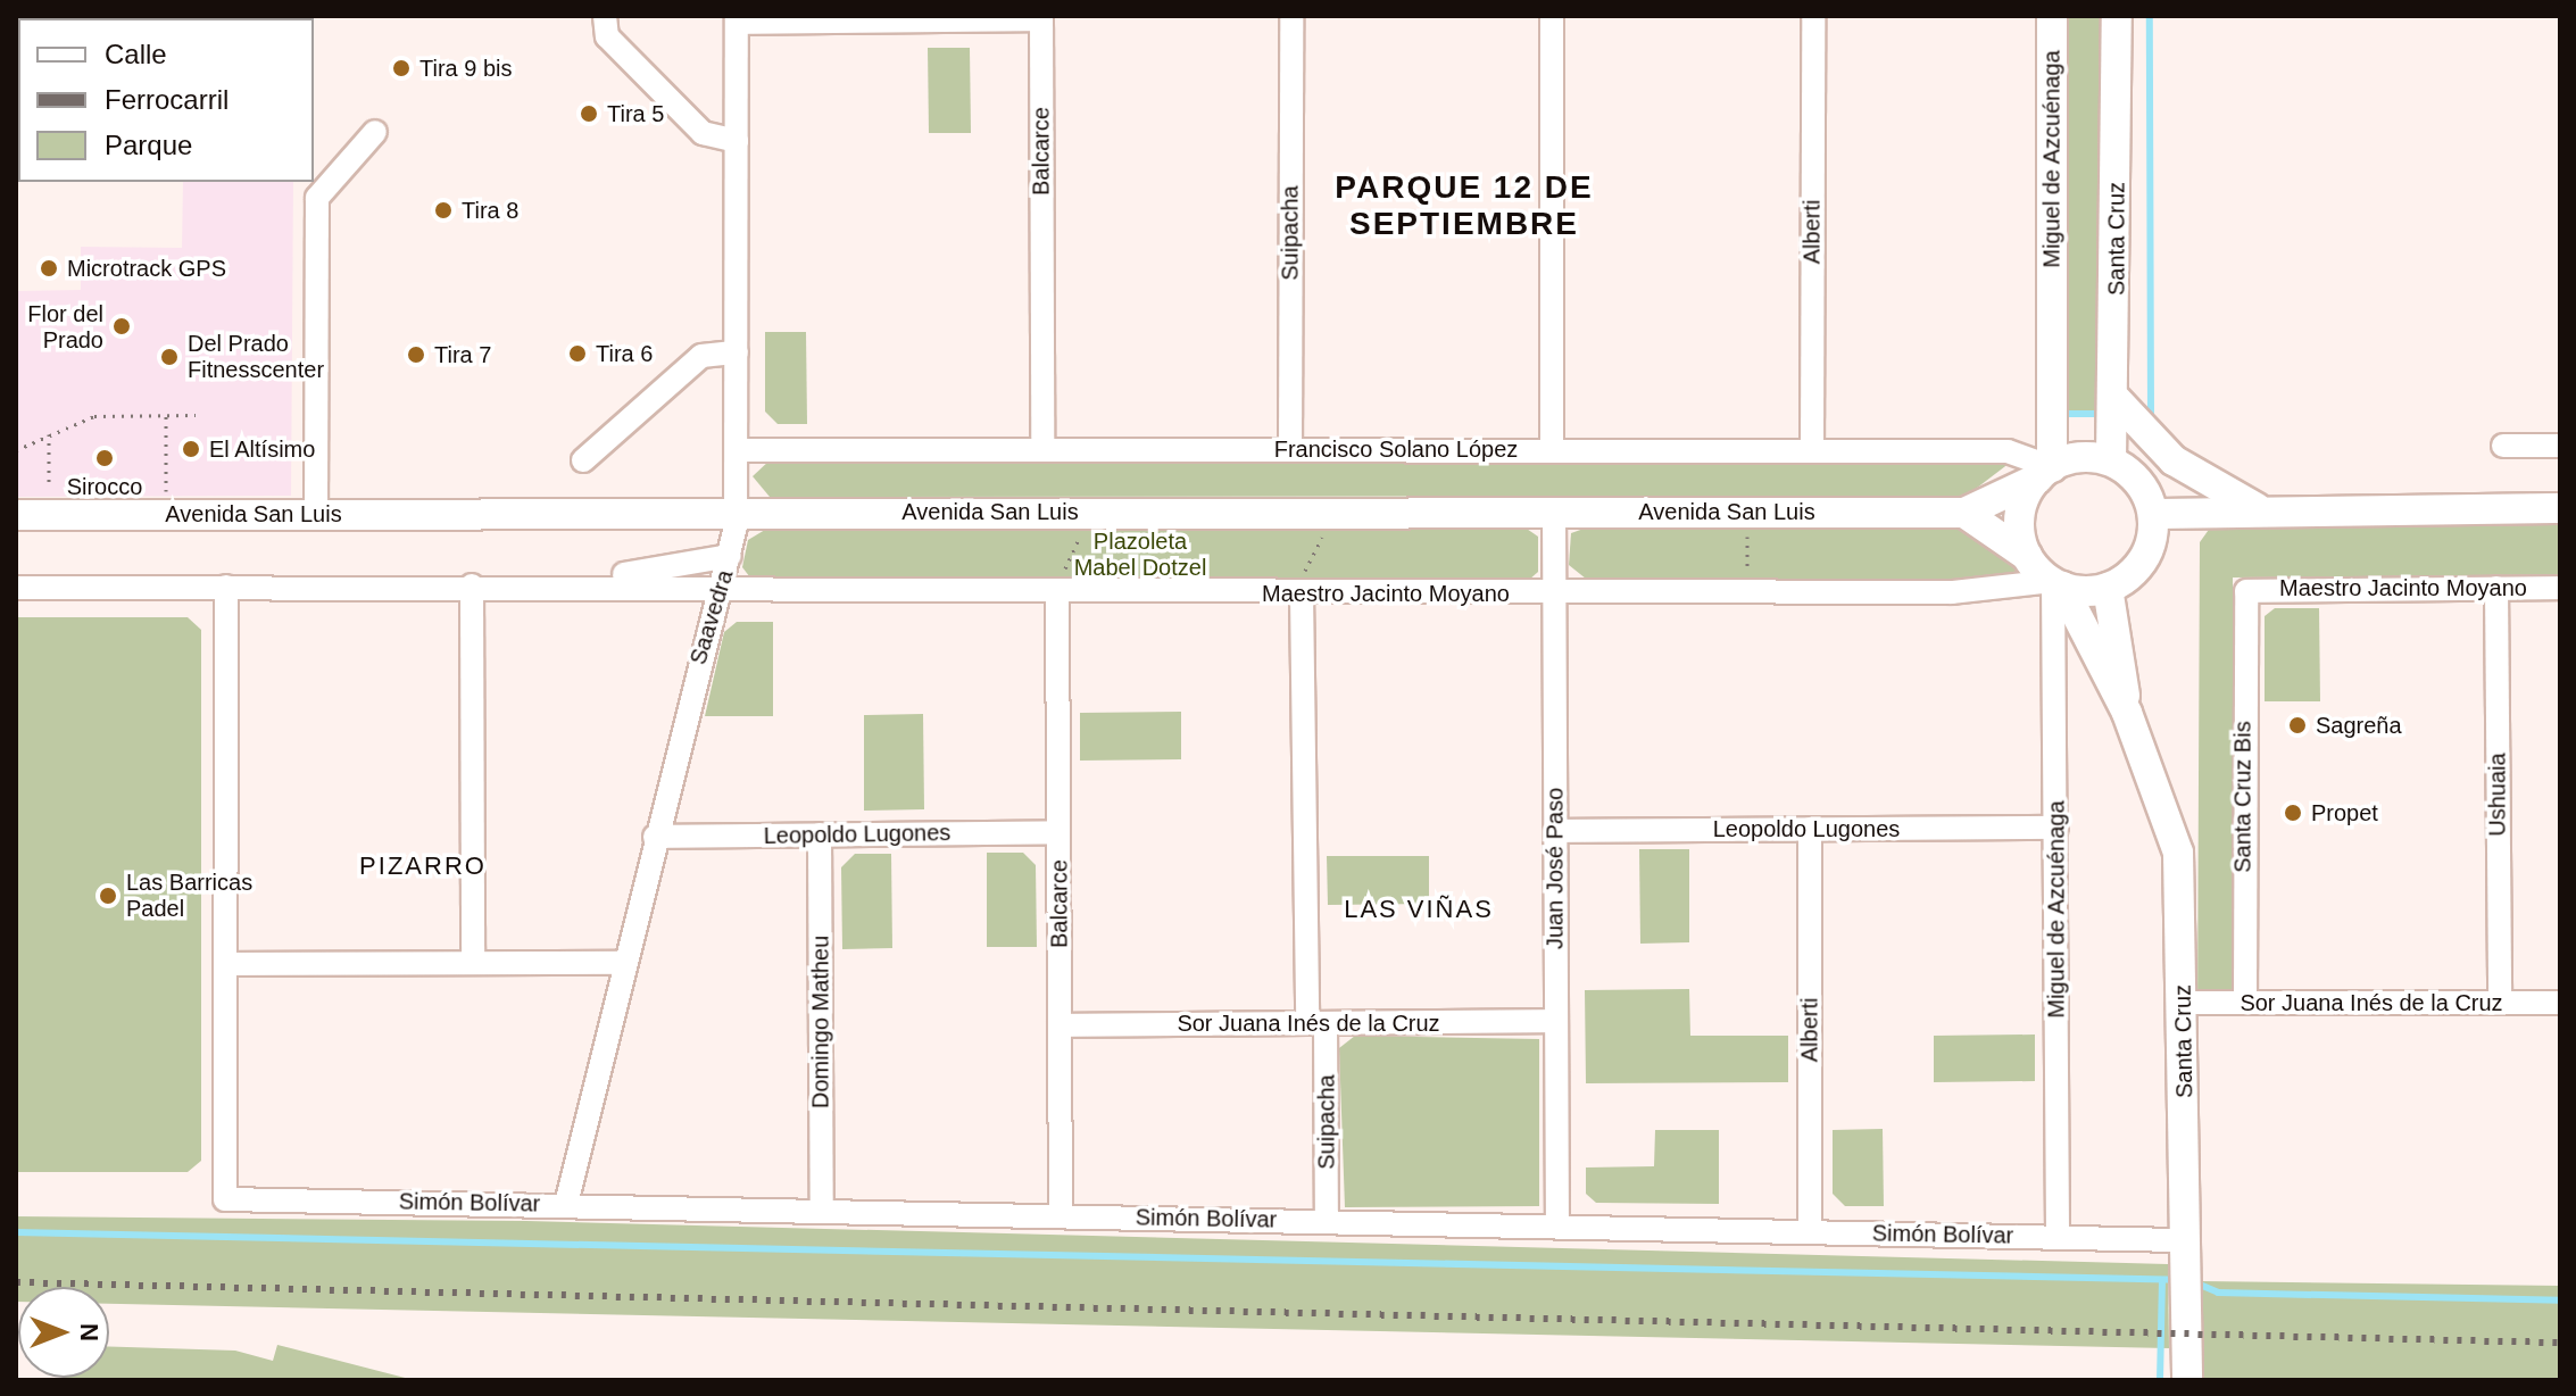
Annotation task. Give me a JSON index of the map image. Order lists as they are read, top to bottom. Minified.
{"streets":{"main road":["Miguel de Azcuénaga","Santa Cruz","Avenida San Luis"],"street":["Balcarce","Alberti","Suipacha","Francisco Solano López","Maestro Jacinto Moyano","Saavedra","Ushuaia","Santa Cruz Bis","Leopoldo Lugones","Juan José Paso","Sor Juana Inés de la Cruz","Domingo Matheu","Simón Bolívar"]},"crossings":[["Balcarce","Francisco Solano López"],["Balcarce","Maestro Jacinto Moyano"],["Balcarce","Leopoldo Lugones"],["Balcarce","Sor Juana Inés de la Cruz"],["Balcarce","Simón Bolívar"],["Miguel de Azcuénaga","Santa Cruz"],["Miguel de Azcuénaga","Francisco Solano López"],["Miguel de Azcuénaga","Avenida San Luis"],["Miguel de Azcuénaga","Maestro Jacinto Moyano"],["Miguel de Azcuénaga","Leopoldo Lugones"],["Miguel de Azcuénaga","Simón Bolívar"],["Alberti","Francisco Solano López"],["Alberti","Leopoldo Lugones"],["Alberti","Simón Bolívar"],["Suipacha","Francisco Solano López"],["Suipacha","Maestro Jacinto Moyano"],["Suipacha","Sor Juana Inés de la Cruz"],["Suipacha","Simón Bolívar"],["Santa Cruz","Francisco Solano López"],["Santa Cruz","Avenida San Luis"],["Santa Cruz","Maestro Jacinto Moyano"],["Santa Cruz","Sor Juana Inés de la Cruz"],["Santa Cruz","Simón Bolívar"],["Francisco Solano López","Avenida San Luis"],["Francisco Solano López","Maestro Jacinto Moyano"],["Francisco Solano López","Saavedra"],["Avenida San Luis","Maestro Jacinto Moyano"],["Avenida San Luis","Saavedra"],["Avenida San Luis","Juan José Paso"],["Maestro Jacinto Moyano","Saavedra"],["Maestro Jacinto Moyano","Ushuaia"],["Maestro Jacinto Moyano","Santa Cruz Bis"],["Maestro Jacinto Moyano","Juan José Paso"],["Saavedra","Leopoldo Lugones"],["Saavedra","Simón Bolívar"],["Ushuaia","Sor Juana Inés de la Cruz"],["Santa Cruz Bis","Sor Juana Inés de la Cruz"],["Leopoldo Lugones","Juan José Paso"],["Leopoldo Lugones","Domingo Matheu"],["Juan José Paso","Sor Juana Inés de la Cruz"],["Juan José Paso","Simón Bolívar"],["Domingo Matheu","Simón Bolívar"]],"districts":["PARQUE 12 DE SEPTIEMBRE","PIZARRO","LAS VIÑAS"],"parks":["Plazoleta Mabel Dotzel"],"places":["Tira 9 bis","Tira 5","Tira 8","Microtrack GPS","Flor del Prado","Tira 6","Tira 7","Del Prado Fitnesscenter","El Altísimo","Sirocco","Sagreña","Propet","Las Barricas Padel"],"legend":["Calle","Ferrocarril","Parque"],"north":"right"}
